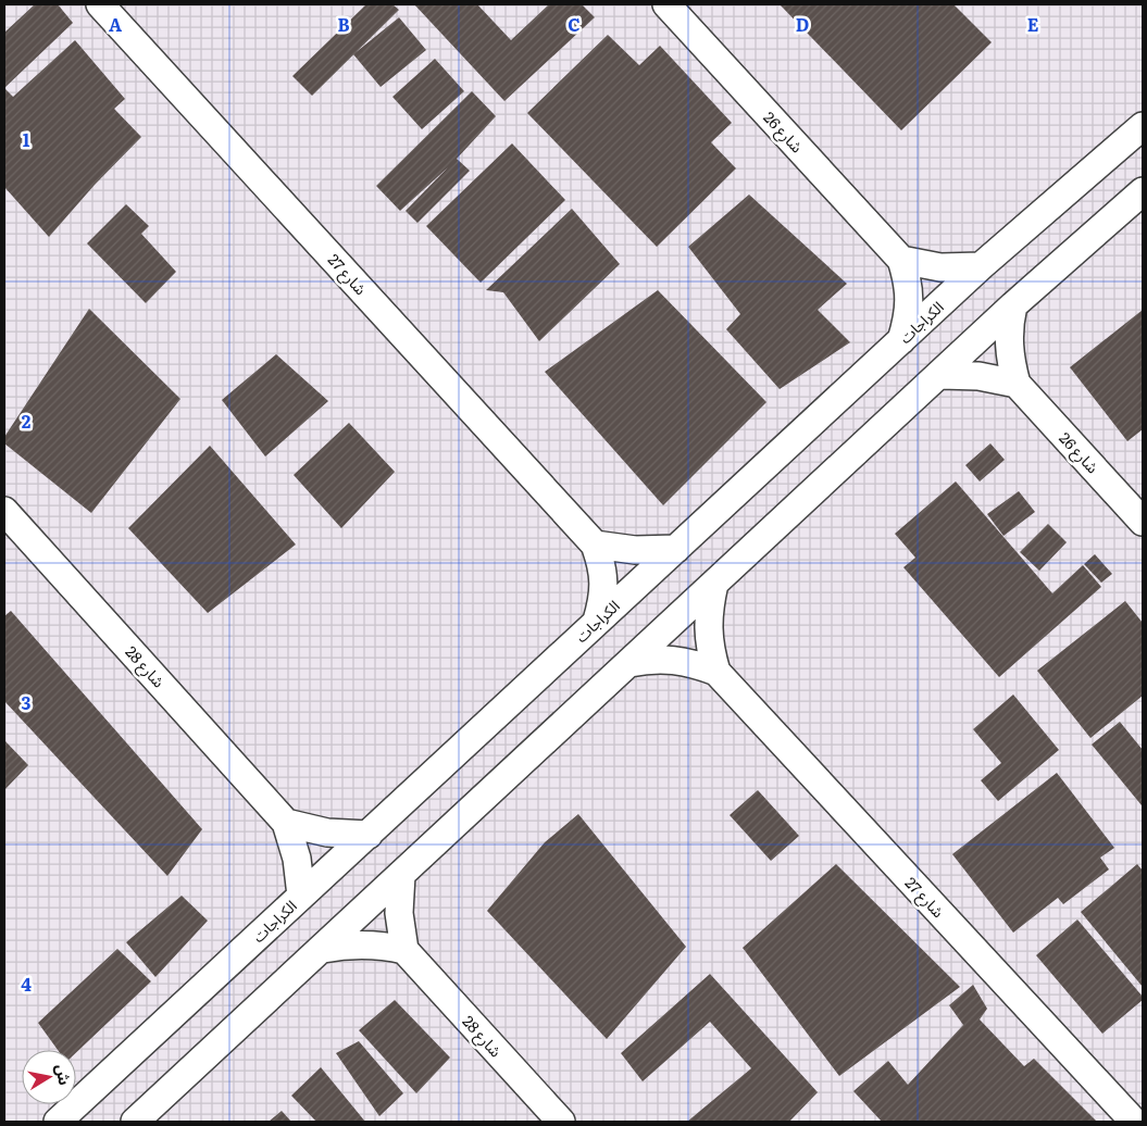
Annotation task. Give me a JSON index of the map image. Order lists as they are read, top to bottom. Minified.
{"streets":{"street":["شارع 26","شارع 27","الكراجات","شارع 28"]},"crossings":[["شارع 26","الكراجات"],["شارع 27","الكراجات"],["الكراجات","شارع 28"]],"north":"right","grid":{"columns":["A","B","C","D","E"],"rows":["1","2","3","4"]}}
